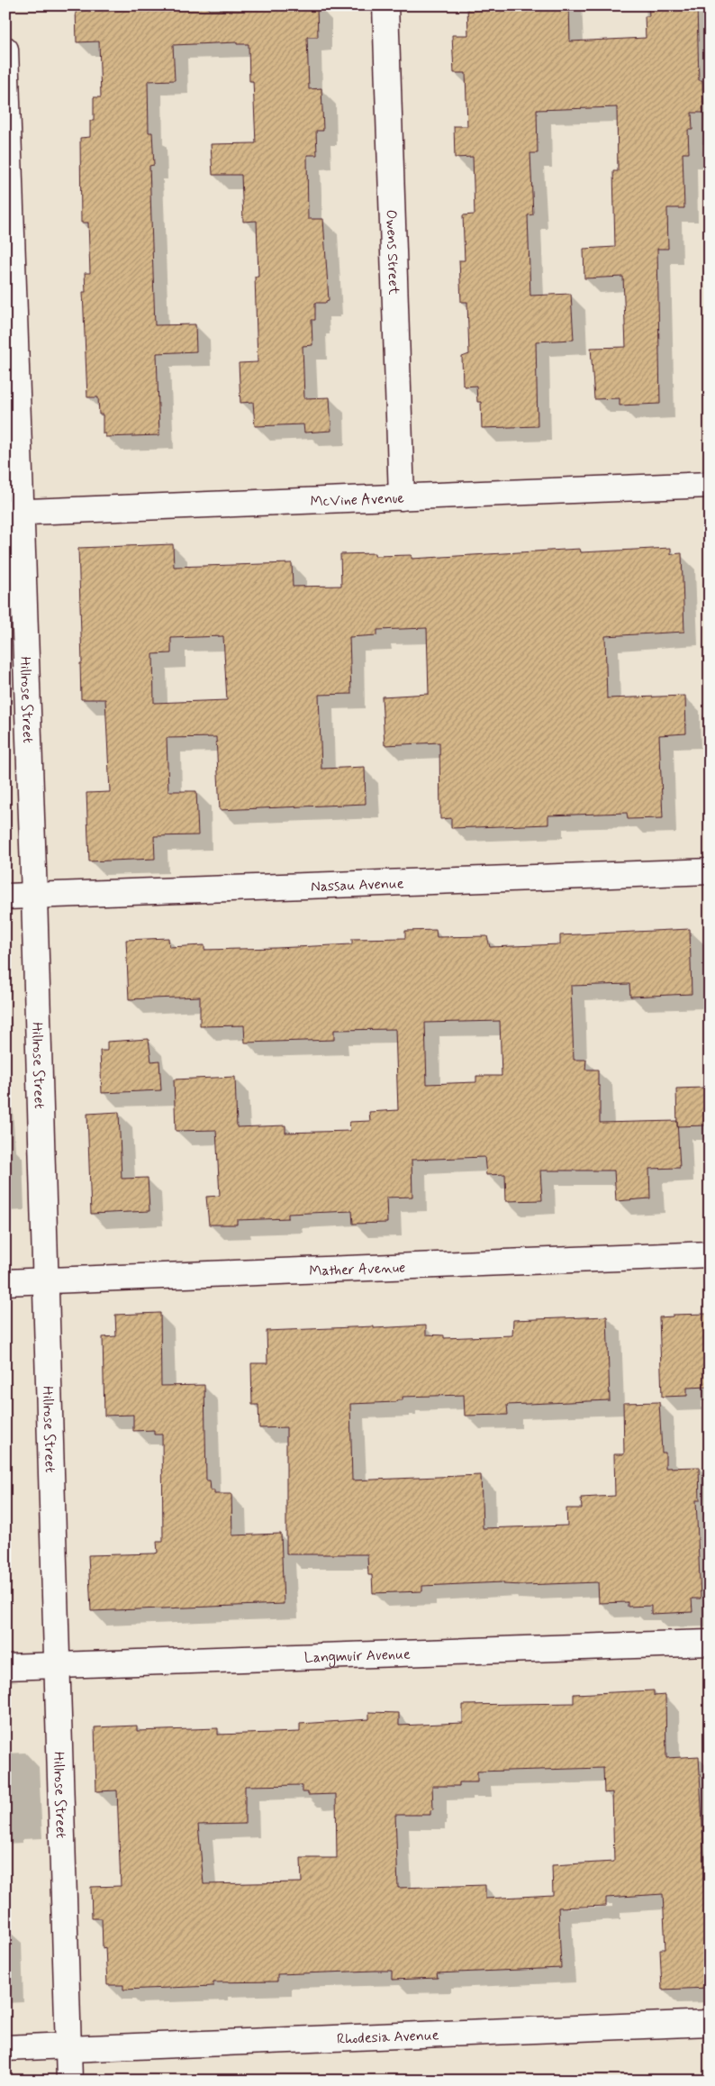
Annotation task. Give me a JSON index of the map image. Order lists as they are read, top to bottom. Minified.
{"streets":{"street":["Owens Street","McVine Avenue","Hillrose Street","Nassau Avenue","Mather Avenue","Langmuir Avenue","Rhodesia Avenue"]},"crossings":[["Owens Street","McVine Avenue"],["McVine Avenue","Hillrose Street"],["Hillrose Street","Nassau Avenue"],["Hillrose Street","Mather Avenue"],["Hillrose Street","Langmuir Avenue"],["Hillrose Street","Rhodesia Avenue"]]}
